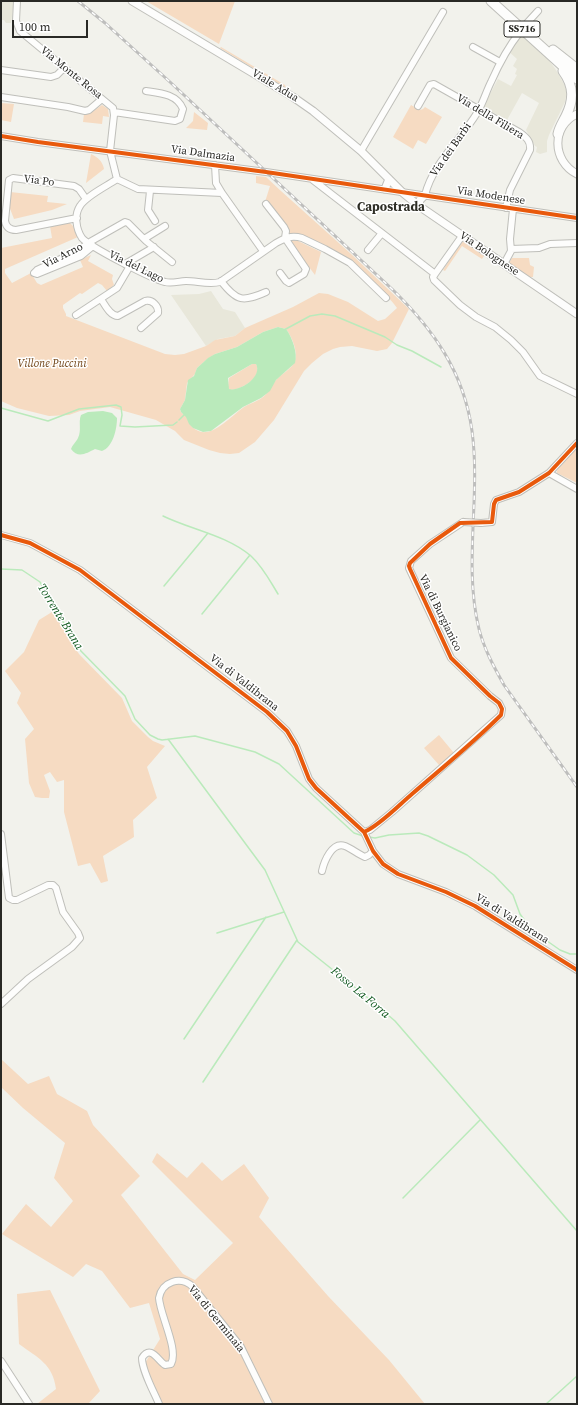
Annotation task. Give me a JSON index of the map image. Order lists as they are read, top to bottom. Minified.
{"streets":{"highway":["SS716"],"main road":["Viale Adua","Via Bolognese"],"street":["Via Monte Rosa","Via della Filiera","Via dei Barbi","Via Dalmazia","Via Po","Via Modenese","Via Arno","Via del Lago","Via di Burgianico","Via di Valdibrana","Via di Germinaia"]},"crossings":[["Viale Adua","Via Dalmazia"],["Viale Adua","Via Modenese"],["Viale Adua","Via Bolognese"],["Via della Filiera","Via dei Barbi"],["Via della Filiera","Via Modenese"],["Via dei Barbi","Via Modenese"],["Via Dalmazia","Via Modenese"],["Via Dalmazia","Via Bolognese"],["Via Modenese","Via Bolognese"],["Via Arno","Via del Lago"],["Via di Burgianico","Via di Valdibrana"]],"districts":["Capostrada"],"water":["Torrente Brana","Fosso La Forra"],"parks":["Villone Puccini"],"scale_bar":"100 m"}
